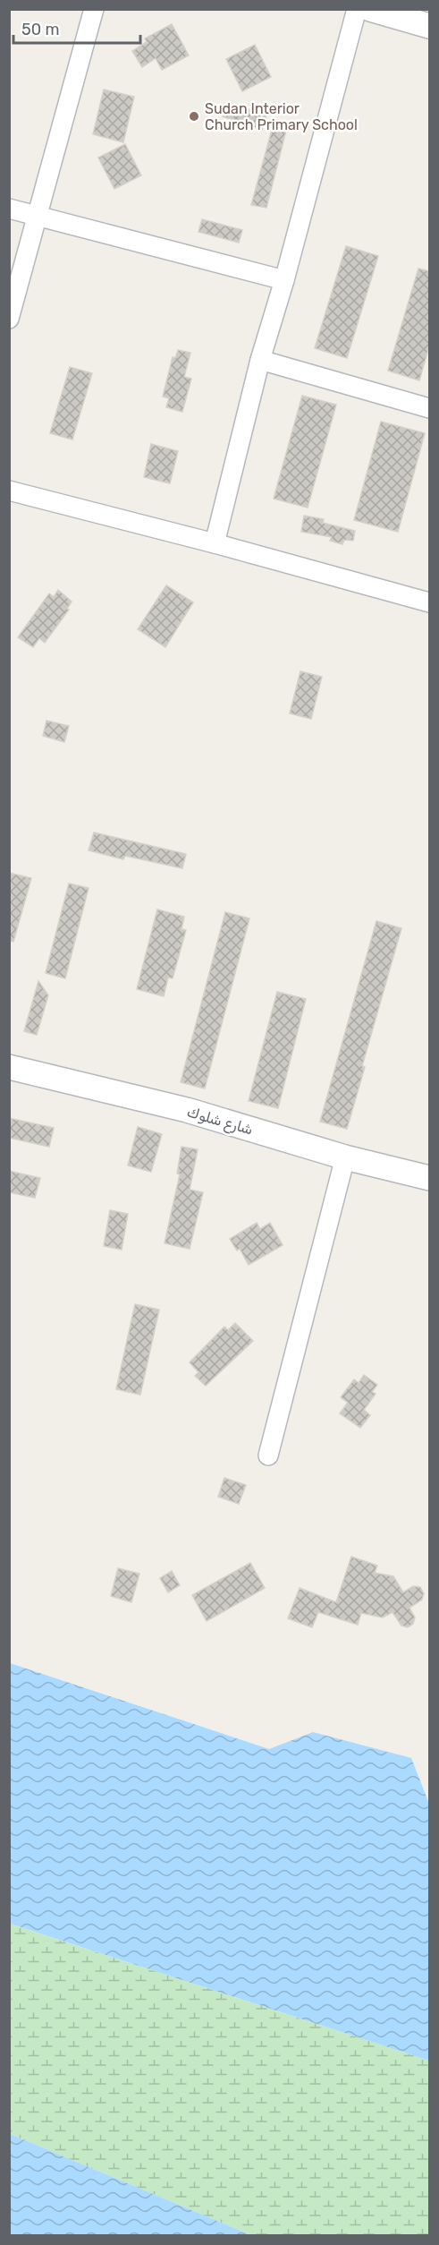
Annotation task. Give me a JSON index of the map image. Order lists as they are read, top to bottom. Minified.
{"streets":{"street":["شارع شلوك"]},"places":["Sudan Interior Church Primary School"],"scale_bar":"50 m"}
